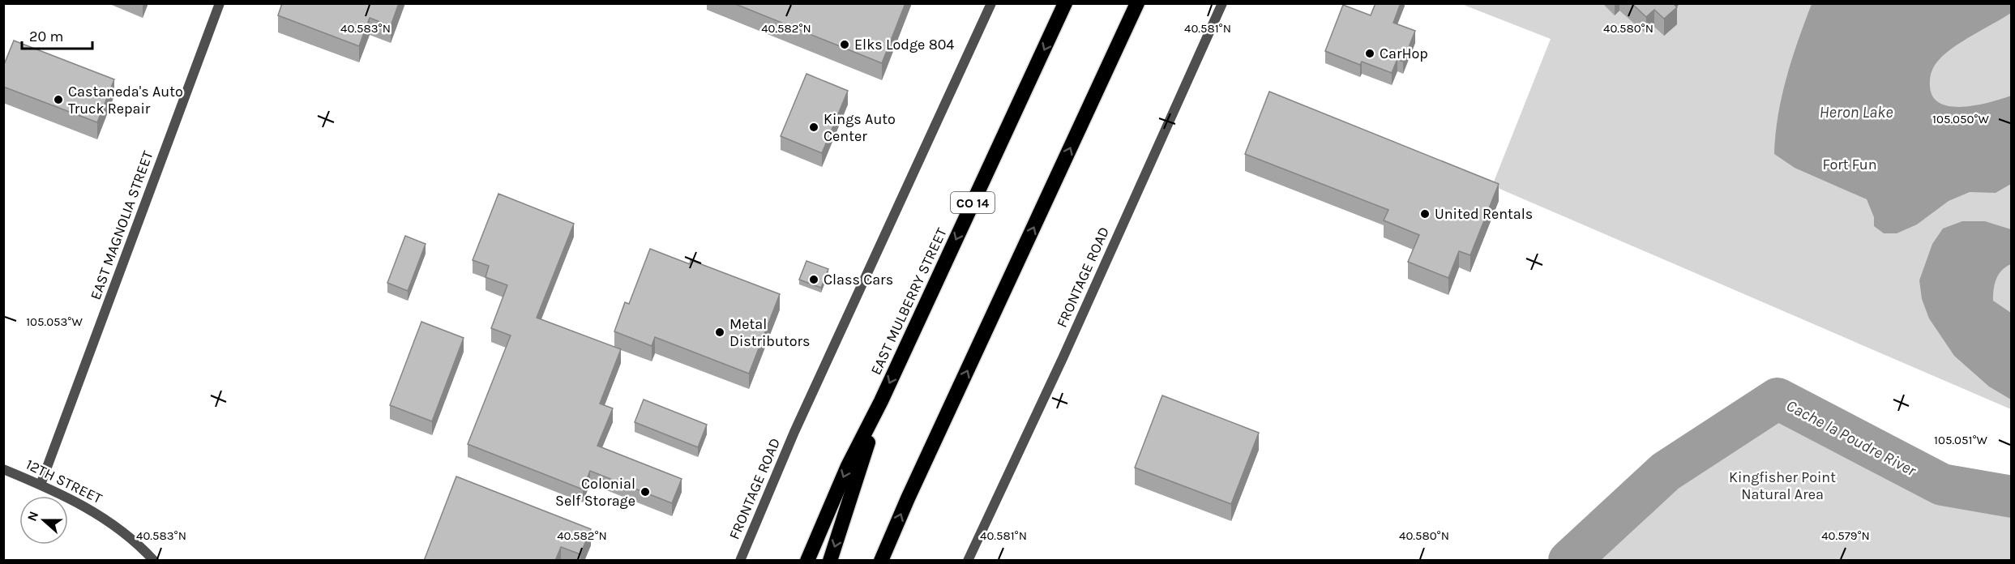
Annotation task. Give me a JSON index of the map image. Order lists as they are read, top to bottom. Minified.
{"streets":{"highway":["CO 14","EAST MULBERRY STREET"],"street":["EAST MAGNOLIA STREET","FRONTAGE ROAD","12TH STREET"]},"crossings":[["EAST MAGNOLIA STREET","12TH STREET"]],"water":["Heron Lake","Cache la Poudre River"],"parks":["Fort Fun","Kingfisher Point Natural Area"],"places":["Elks Lodge 804","CarHop","Castaneda's Auto Truck Repair","Kings Auto Center","United Rentals","Class Cars","Metal Distributors","Colonial Self Storage"],"scale_bar":"20 m","north":"left","coordinates":["40.580°N","40.583°N","40.582°N","40.581°N","105.050°W","105.053°W","105.051°W","40.579°N"]}
